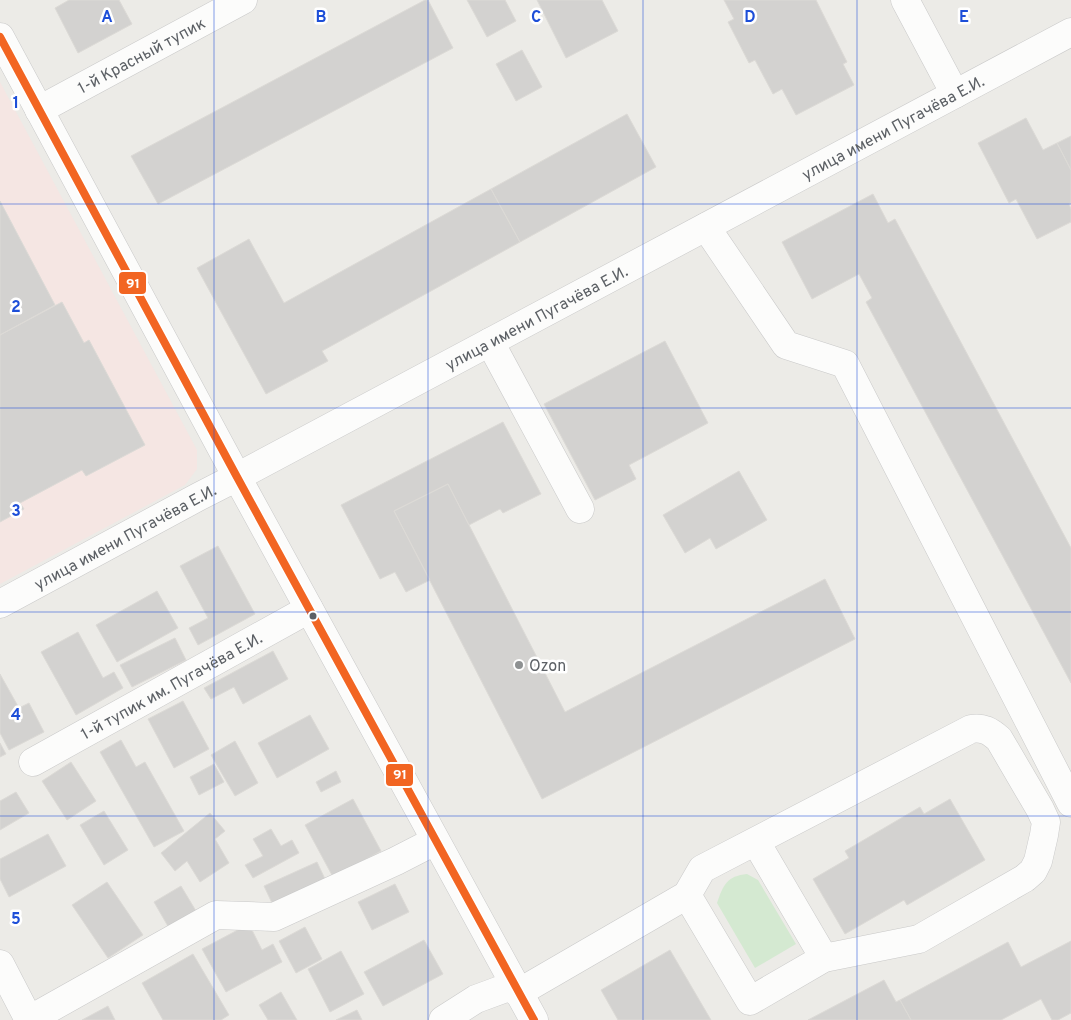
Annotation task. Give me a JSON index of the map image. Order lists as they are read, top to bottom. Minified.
{"streets":{"street":["1-й Красный тупик","улица имени Пугачёва Е.И.","1-й тупик им. Пугачёва Е.И."]},"places":["Ozon"],"lines":["transit line 91"],"grid":{"columns":["A","B","C","D","E"],"rows":["1","2","3","4","5"]}}
